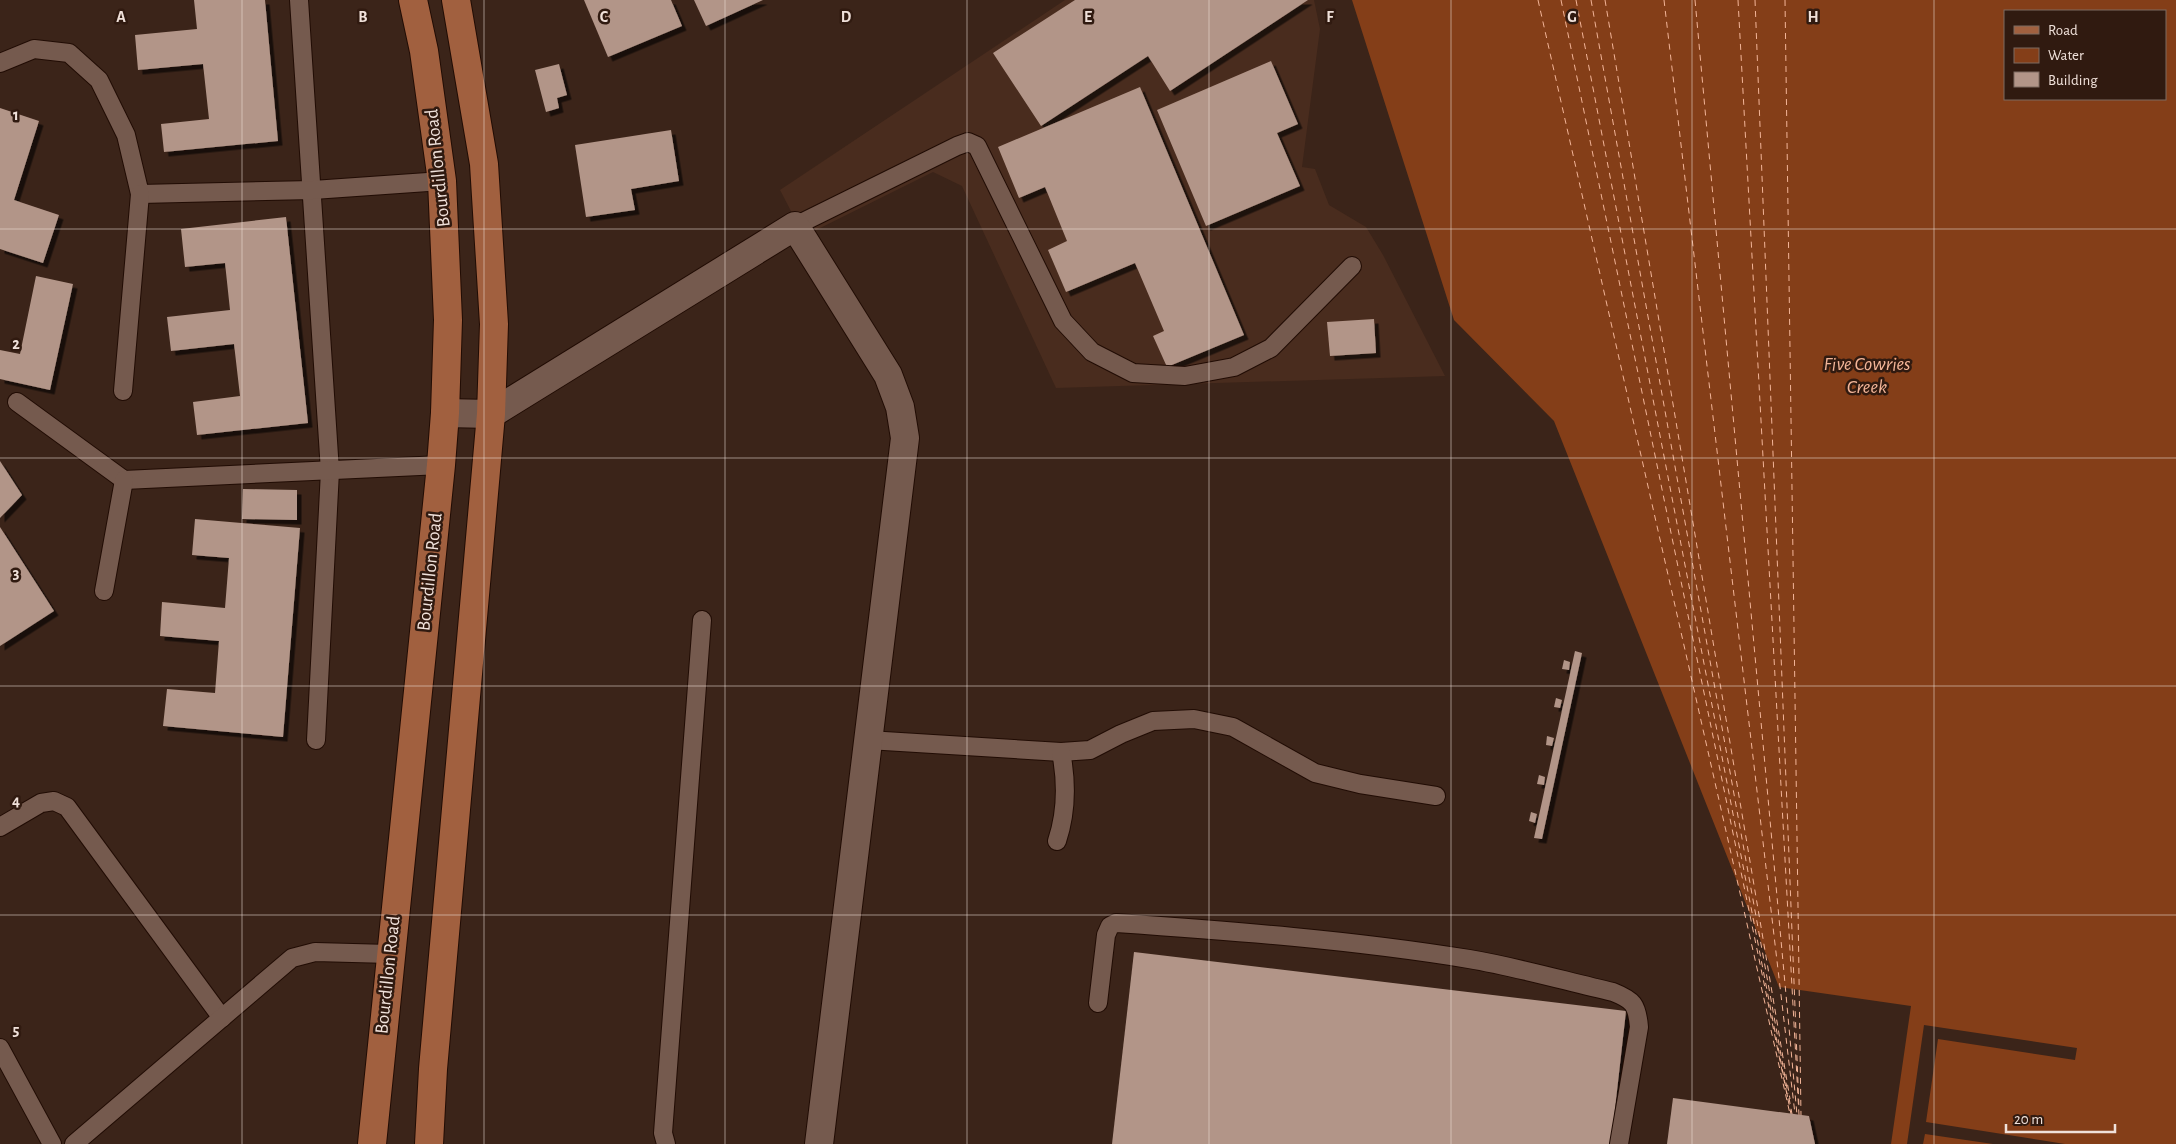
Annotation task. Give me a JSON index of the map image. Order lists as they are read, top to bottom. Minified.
{"streets":{"main road":["Bourdillon Road"]},"water":["Five Cowries Creek"],"legend":["Road","Water","Building"],"scale_bar":"20 m","grid":{"columns":["A","B","C","D","E","F","G","H"],"rows":["1","2","3","4","5"]}}
